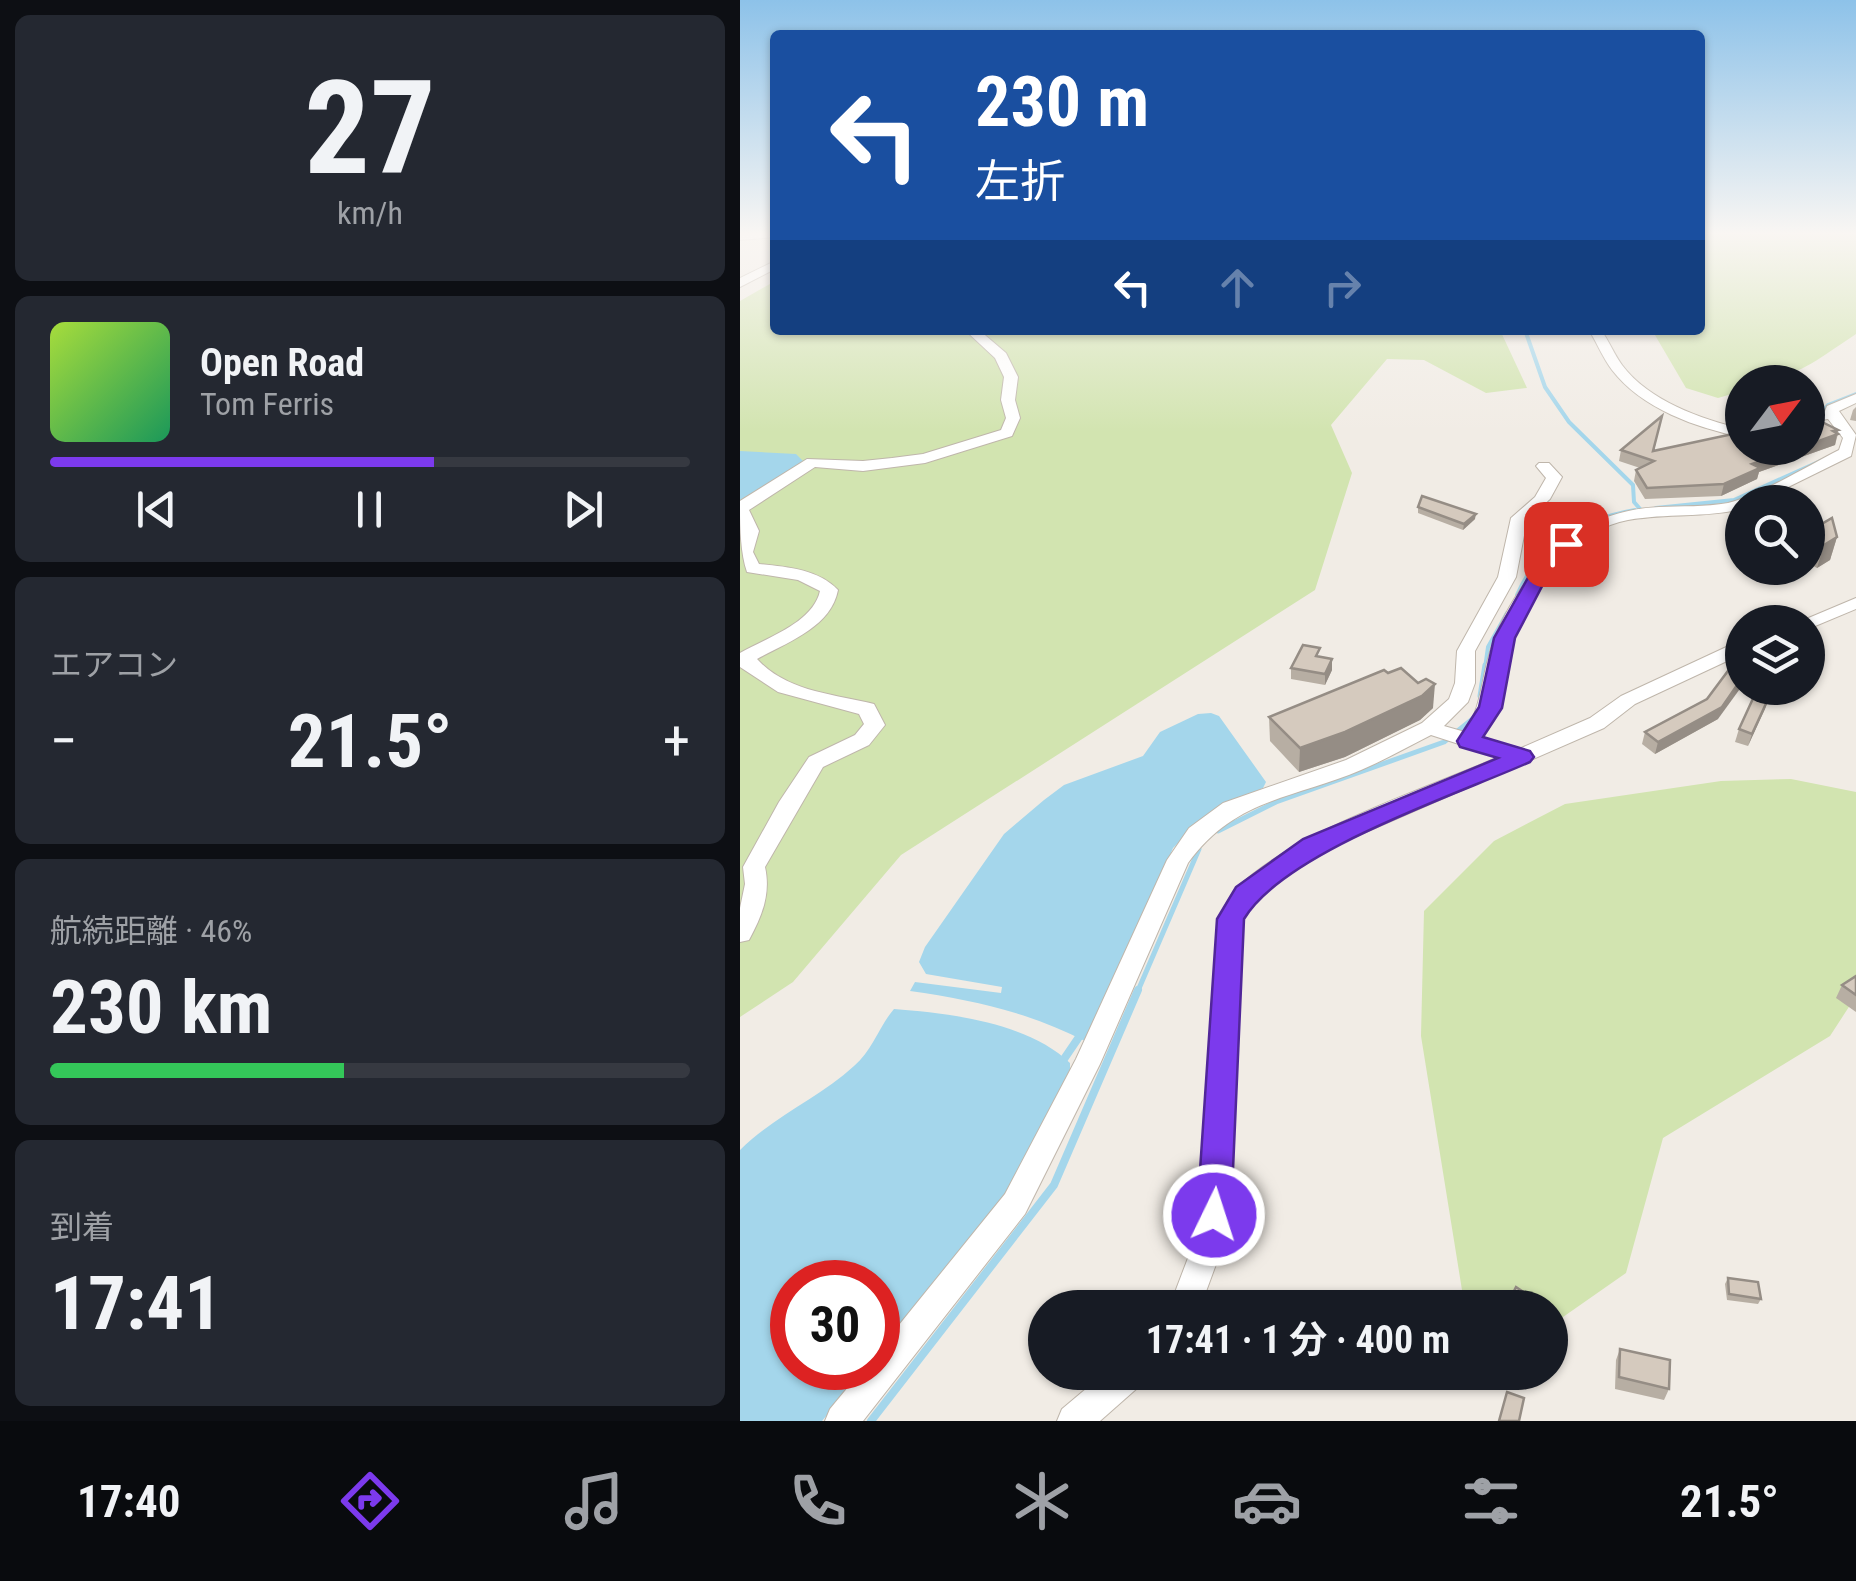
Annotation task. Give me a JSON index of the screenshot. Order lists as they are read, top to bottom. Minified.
{"north":"top right","page":{"tile":[["27","km/h"],"エアコン",["航続距離 · 46%","230 km"],["到着","17:41"]],"turn":["230 m","左折"],"song":["Open Road","Tom Ferris"],"heat":["−","21.5°","+"],"limit":"30","trip":"17:41 · 1 分 · 400 m","tabs":["17:40","21.5°"]}}
